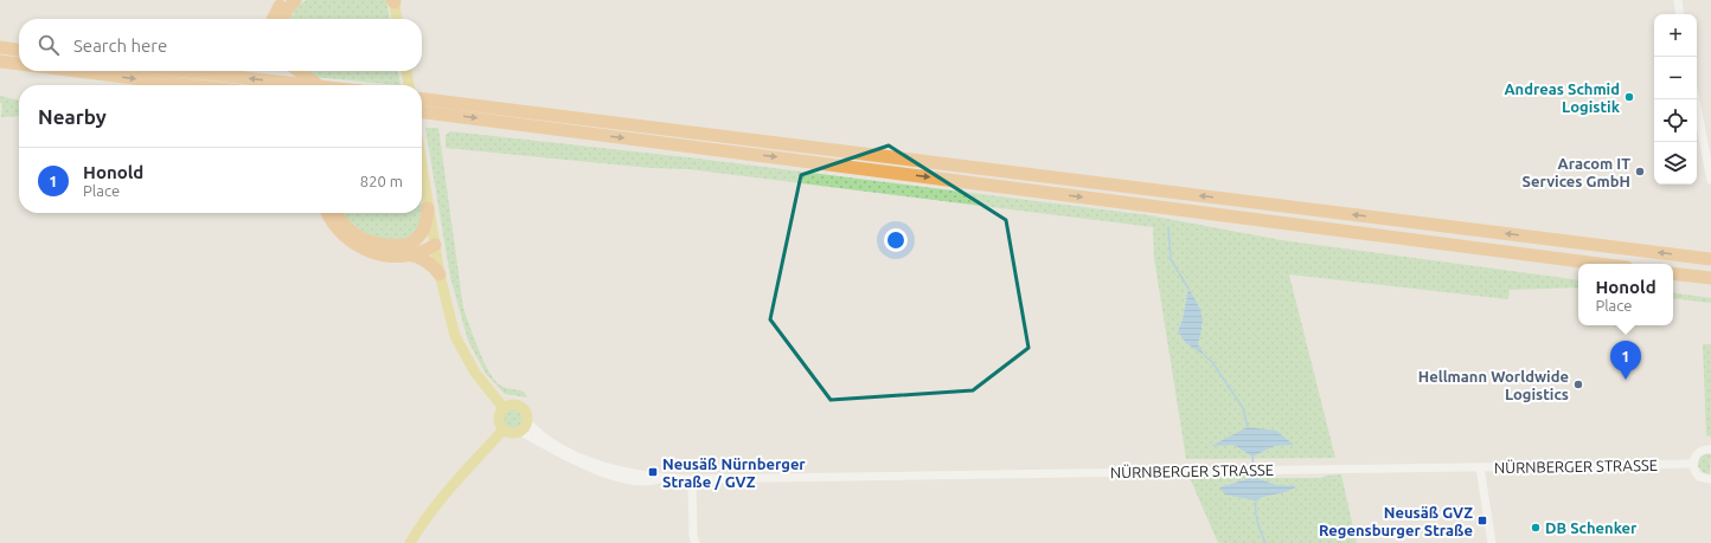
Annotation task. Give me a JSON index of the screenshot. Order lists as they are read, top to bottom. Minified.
{"streets":{"street":["NÜRNBERGER STRASSE"]},"places":{"other":["Andreas Schmid Logistik","Aracom IT Services GmbH","Hellmann Worldwide Logistics","DB Schenker"],"transit":["Neusäß Nürnberger Straße / GVZ","Neusäß GVZ Regensburger Straße"]},"page":{"map_buttons":["+","−"],"search":"Search here","heading":"Nearby","list":[{"mark":"1","name":"Honold","note":"Place","value":"820 m"}],"popup":["Honold","Place"],"pins":"1"}}
